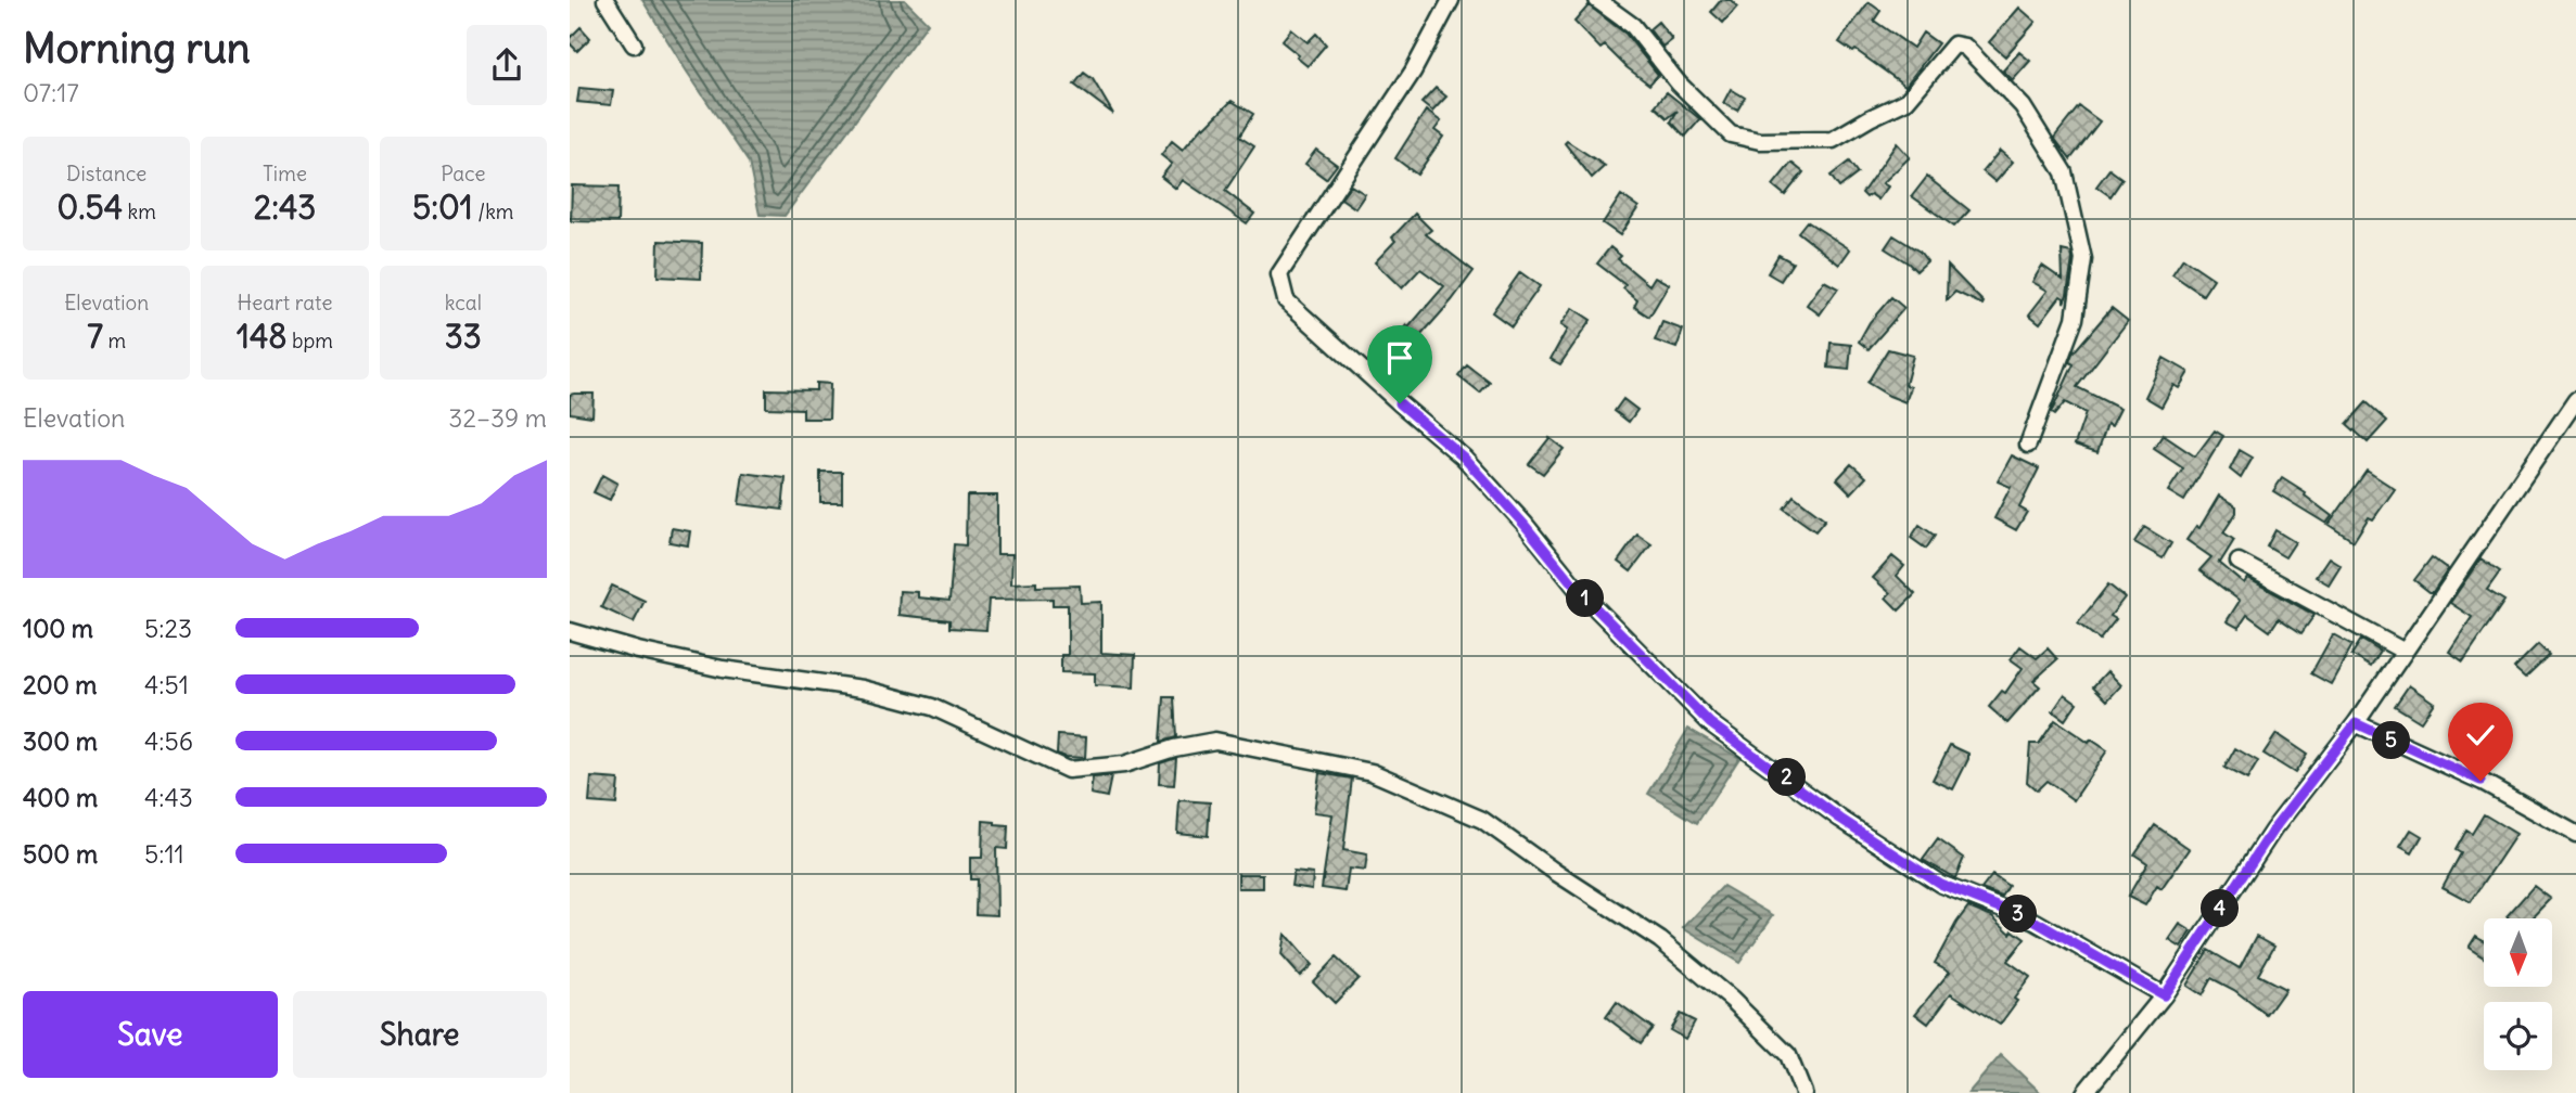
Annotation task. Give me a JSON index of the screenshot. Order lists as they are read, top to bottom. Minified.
{"north":"bottom","page":{"heading":["Morning run","07:17"],"stats":[["Distance","0.54 km"],["Time","2:43"],["Pace","5:01 /km"],["Elevation","7 m"],["Heart rate","148 bpm"],["kcal","33"]],"chart":["Elevation","32–39 m"],"pins":["1","5","2","4","3"],"list":[{"name":"100 m","note":"5:23"},{"name":"200 m","note":"4:51"},{"name":"300 m","note":"4:56"},{"name":"400 m","note":"4:43"},{"name":"500 m","note":"5:11"}],"buttons":["Save","Share"]}}
